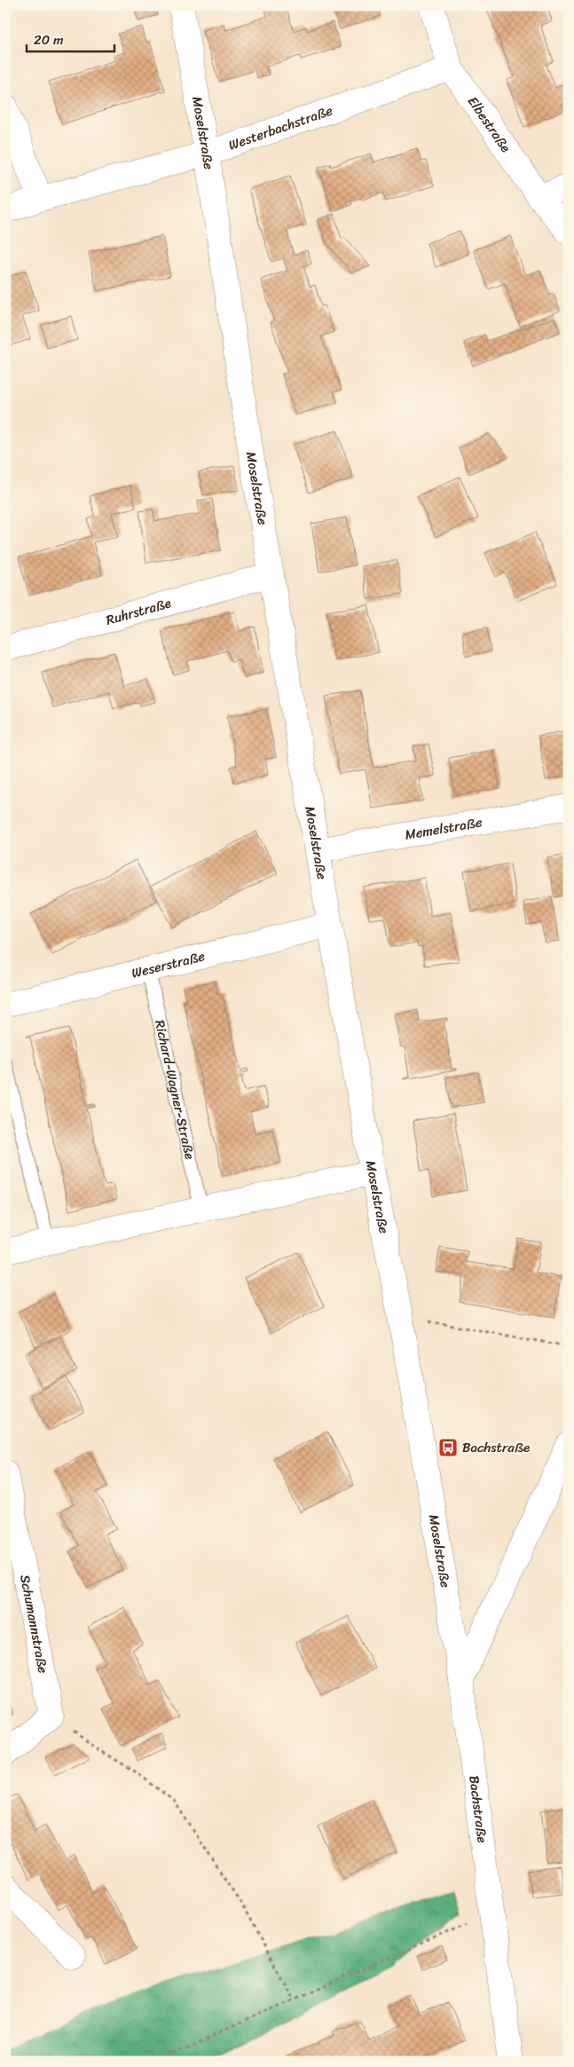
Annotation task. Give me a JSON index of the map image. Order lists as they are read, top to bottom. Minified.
{"streets":{"street":["Elbestraße","Westerbachstraße","Moselstraße","Ruhrstraße","Memelstraße","Weserstraße","Schumannstraße","Bachstraße"],"lane":["Richard-Wagner-Straße"]},"crossings":[["Elbestraße","Westerbachstraße"],["Westerbachstraße","Moselstraße"],["Moselstraße","Ruhrstraße"],["Moselstraße","Memelstraße"],["Moselstraße","Weserstraße"],["Moselstraße","Bachstraße"],["Weserstraße","Richard-Wagner-Straße"]],"places":{"bus stop":["Bachstraße"]},"scale_bar":"20 m"}
